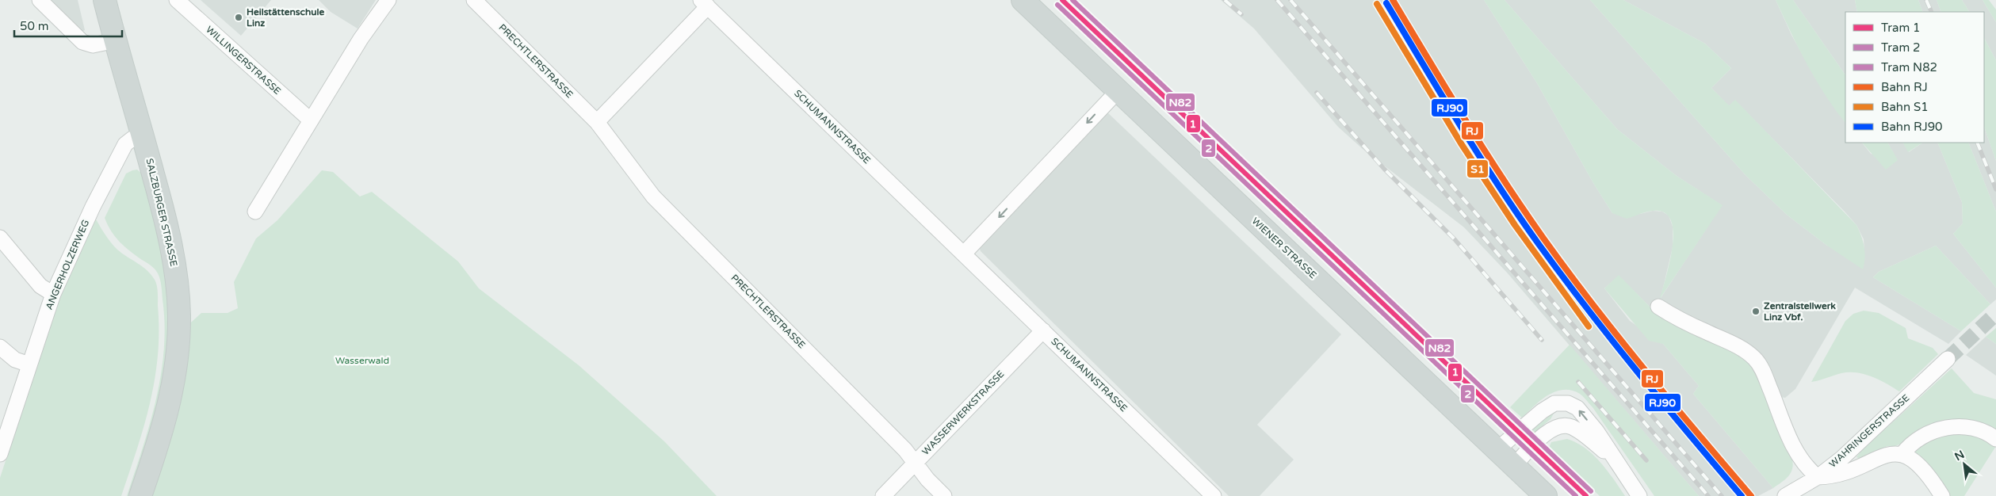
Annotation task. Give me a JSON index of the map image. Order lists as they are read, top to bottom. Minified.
{"streets":{"main road":["SALZBURGER STRASSE","WIENER STRASSE"],"street":["WILLINGERSTRASSE","PRECHTLERSTRASSE","SCHUMANNSTRASSE","ANGERHOLZERWEG","WASSERWERKSTRASSE","WAHRINGERSTRASSE"]},"crossings":[["PRECHTLERSTRASSE","WASSERWERKSTRASSE"],["SCHUMANNSTRASSE","WASSERWERKSTRASSE"],["SALZBURGER STRASSE","ANGERHOLZERWEG"]],"parks":["Wasserwald"],"places":["Heilstättenschule Linz","Zentralstellwerk Linz Vbf."],"lines":["tram line 1","tram line N82","rail line RJ","rail line RJ90","rail line S1","tram line 2"],"legend":["Tram 1","Tram 2","Tram N82","Bahn RJ","Bahn S1","Bahn RJ90"],"scale_bar":"50 m","north":"top left"}
